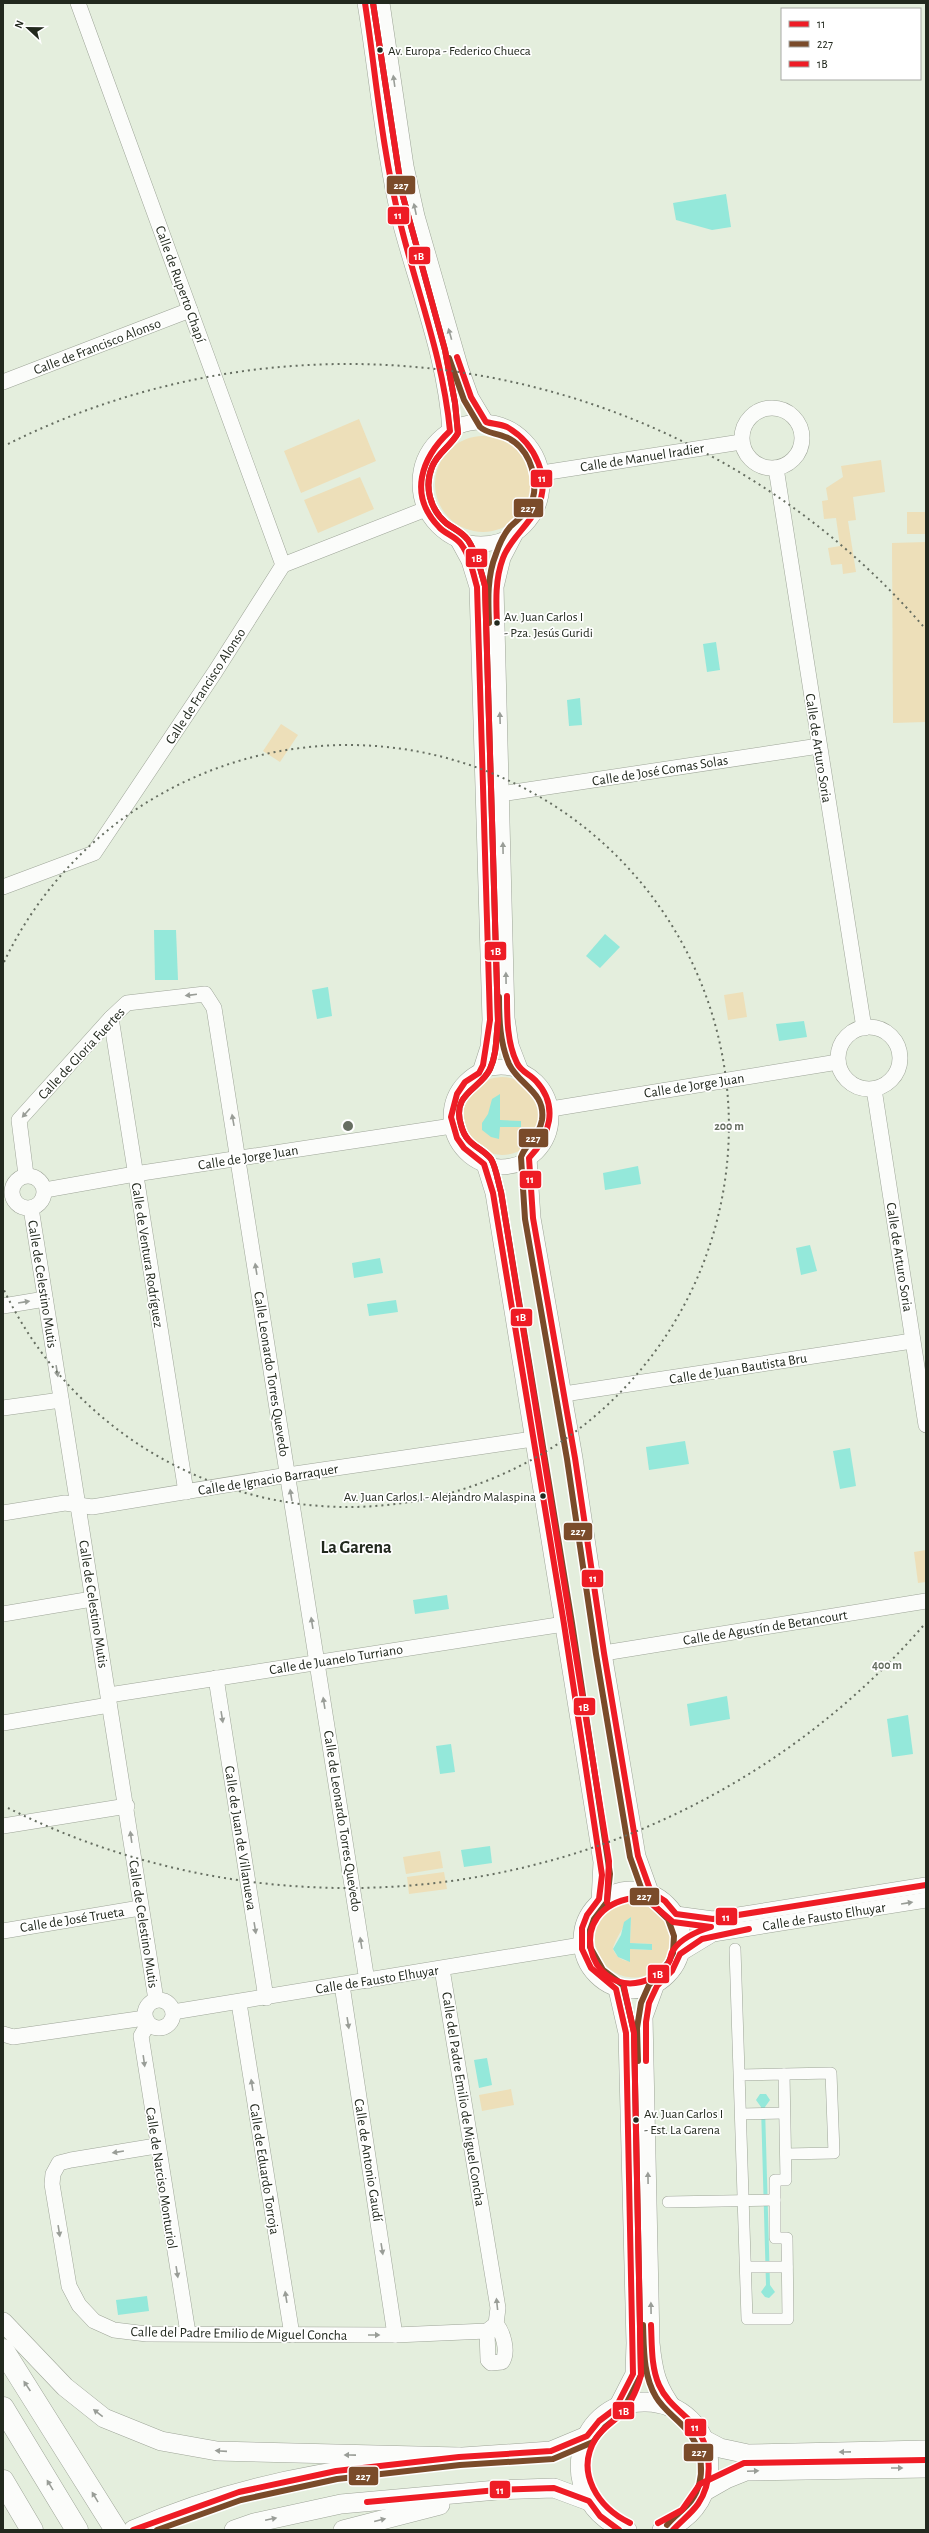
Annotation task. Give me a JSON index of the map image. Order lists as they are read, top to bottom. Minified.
{"streets":{"street":["Calle de Ruperto Chapí","Calle de Francisco Alonso","Calle de Manuel Iradier","Calle de Arturo Soria","Calle de José Comas Solas","Calle de Gloria Fuertes","Calle de Jorge Juan","Calle de Ventura Rodríguez","Calle de Celestino Mutis","Calle de Juan Bautista Bru","Calle Leonardo Torres Quevedo","Calle de Ignacio Barraquer","Calle de Agustín de Betancourt","Calle de Juanelo Turriano","Calle de Leonardo Torres Quevedo","Calle de Juan de Villanueva","Calle de Fausto Elhuyar","Calle de José Trueta","Calle del Padre Emilio de Miguel Concha","Calle de Antonio Gaudí","Calle de Eduardo Torroja","Calle de Narciso Monturiol"]},"crossings":[["Calle de Ruperto Chapí","Calle de Francisco Alonso"],["Calle de Manuel Iradier","Calle de Arturo Soria"],["Calle de Arturo Soria","Calle de José Comas Solas"],["Calle de Arturo Soria","Calle de Jorge Juan"],["Calle de Arturo Soria","Calle de Juan Bautista Bru"],["Calle de Gloria Fuertes","Calle de Jorge Juan"],["Calle de Gloria Fuertes","Calle de Ventura Rodríguez"],["Calle de Gloria Fuertes","Calle de Celestino Mutis"],["Calle de Gloria Fuertes","Calle Leonardo Torres Quevedo"],["Calle de Jorge Juan","Calle de Ventura Rodríguez"],["Calle de Jorge Juan","Calle de Celestino Mutis"],["Calle de Jorge Juan","Calle Leonardo Torres Quevedo"],["Calle de Ventura Rodríguez","Calle de Ignacio Barraquer"],["Calle de Celestino Mutis","Calle de Ignacio Barraquer"],["Calle de Celestino Mutis","Calle de Juanelo Turriano"],["Calle de Celestino Mutis","Calle de Fausto Elhuyar"],["Calle de Celestino Mutis","Calle de José Trueta"],["Calle de Celestino Mutis","Calle de Narciso Monturiol"],["Calle Leonardo Torres Quevedo","Calle de Ignacio Barraquer"],["Calle Leonardo Torres Quevedo","Calle de Juanelo Turriano"],["Calle Leonardo Torres Quevedo","Calle de Leonardo Torres Quevedo"],["Calle de Juanelo Turriano","Calle de Leonardo Torres Quevedo"],["Calle de Juanelo Turriano","Calle de Juan de Villanueva"],["Calle de Leonardo Torres Quevedo","Calle de Fausto Elhuyar"],["Calle de Juan de Villanueva","Calle de Fausto Elhuyar"],["Calle de Fausto Elhuyar","Calle del Padre Emilio de Miguel Concha"],["Calle de Fausto Elhuyar","Calle de Antonio Gaudí"],["Calle de Fausto Elhuyar","Calle de Eduardo Torroja"],["Calle de Fausto Elhuyar","Calle de Narciso Monturiol"],["Calle del Padre Emilio de Miguel Concha","Calle de Antonio Gaudí"],["Calle del Padre Emilio de Miguel Concha","Calle de Eduardo Torroja"],["Calle del Padre Emilio de Miguel Concha","Calle de Narciso Monturiol"]],"one_way":["Calle Leonardo Torres Quevedo","Calle de Leonardo Torres Quevedo","Calle de Juan de Villanueva","Calle de Antonio Gaudí","Calle de Eduardo Torroja","Calle de Narciso Monturiol"],"districts":["La Garena"],"places":["Av. Europa - Federico Chueca","Av. Juan Carlos I - Pza. Jesús Guridi","Av. Juan Carlos I - Alejandro Malaspina","Av. Juan Carlos I - Est. La Garena"],"lines":["transit line 11","transit line 227","transit line 1B"],"legend":["11","227","1B"],"north":"left","rings":["200 m","400 m"]}
